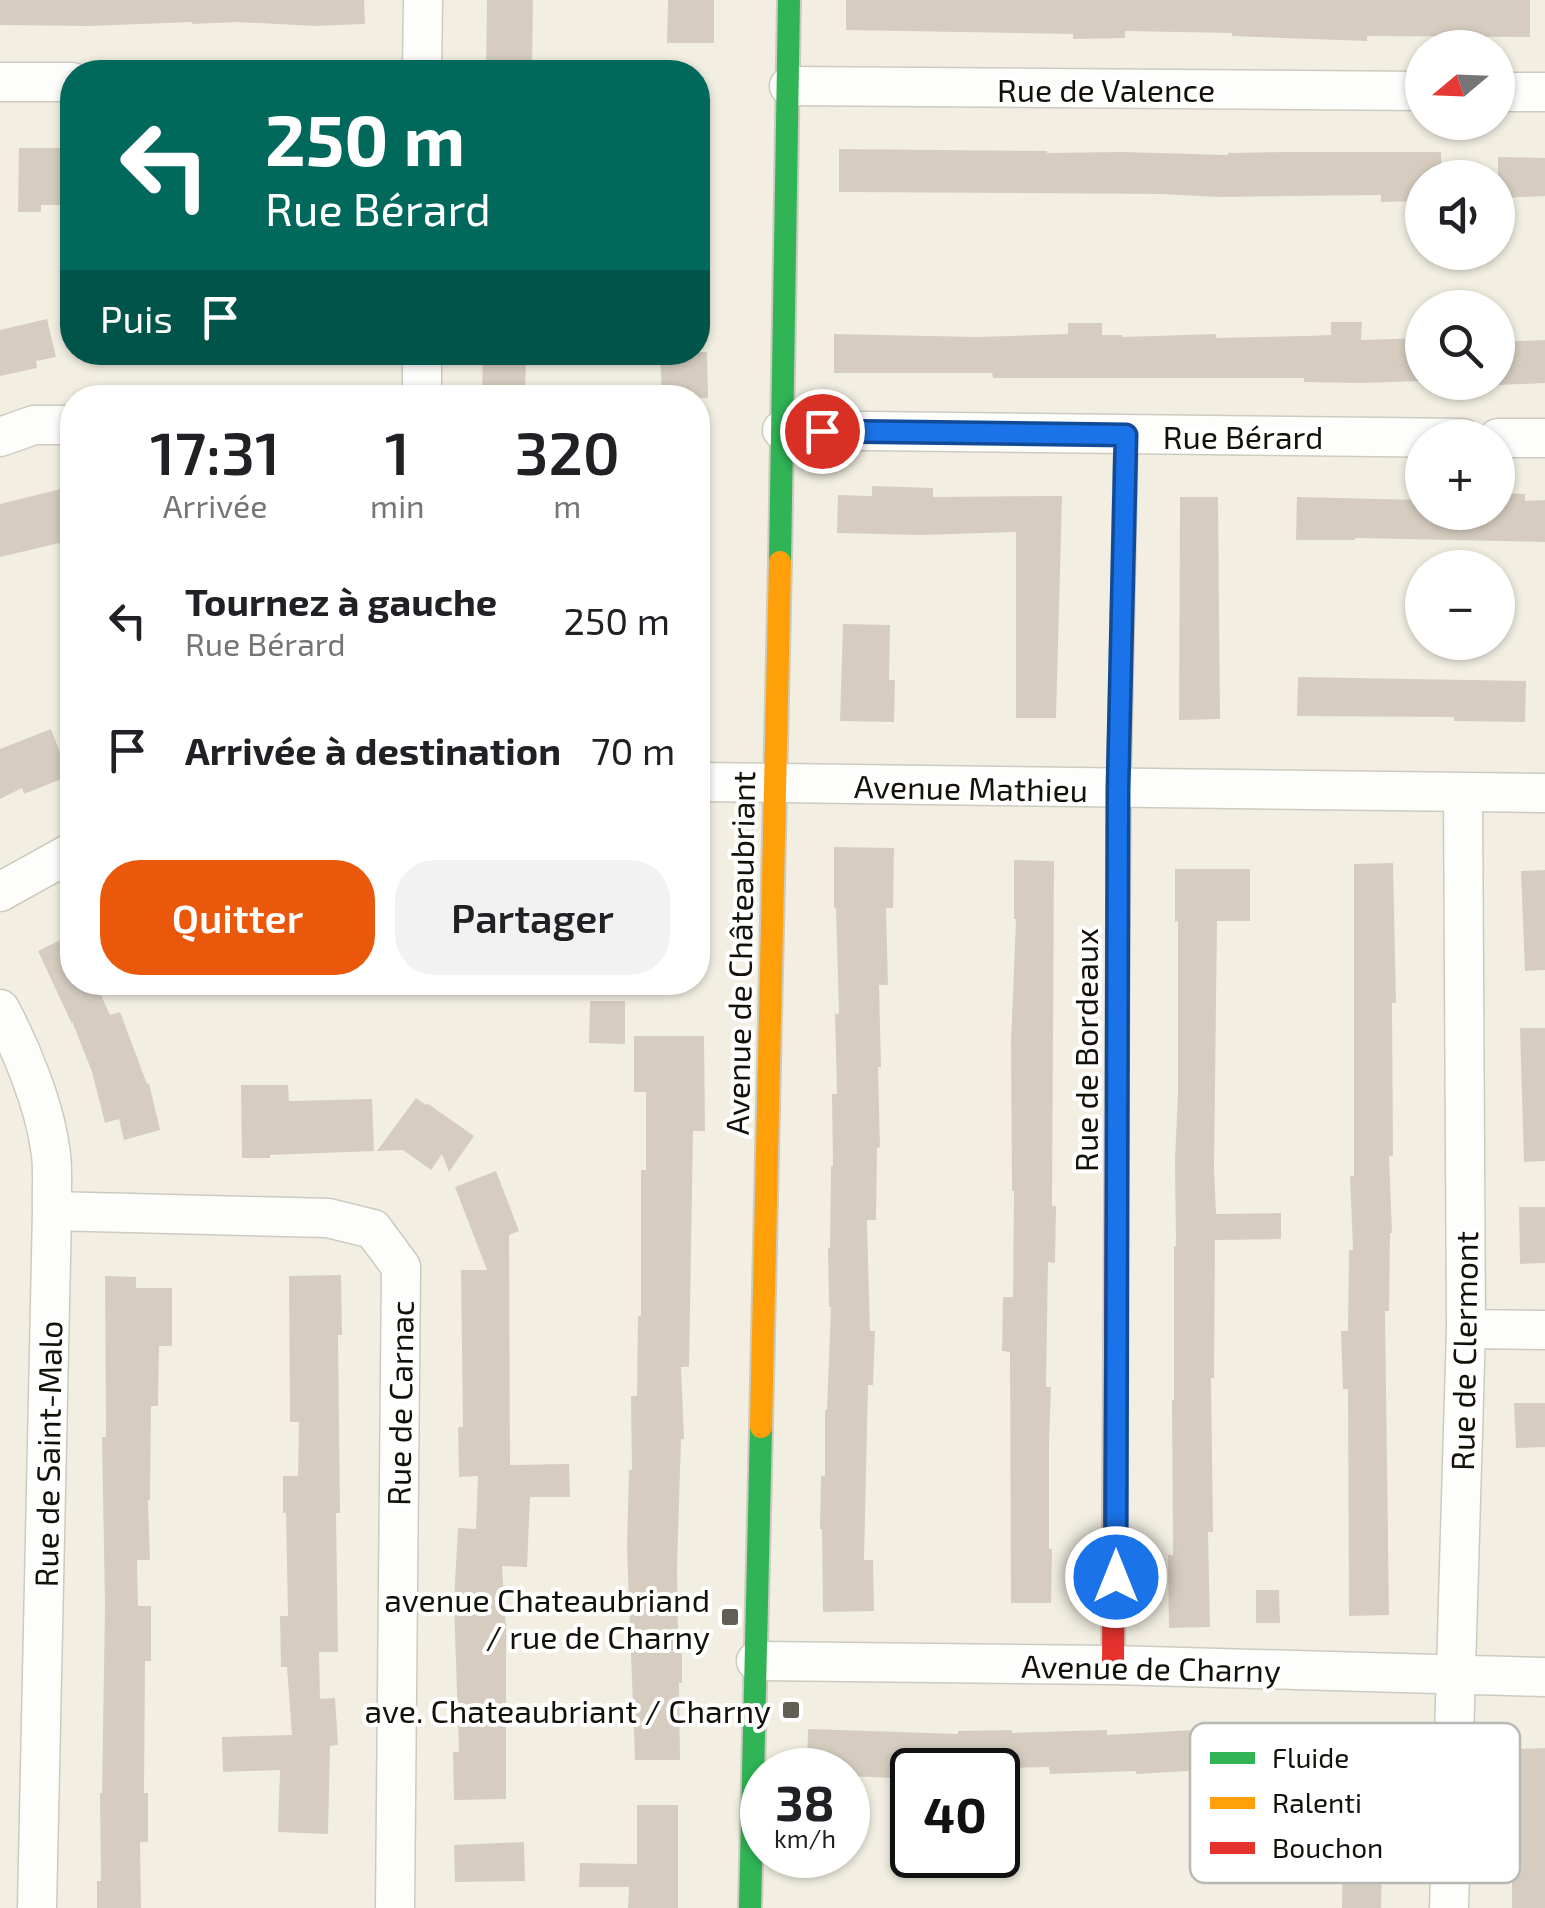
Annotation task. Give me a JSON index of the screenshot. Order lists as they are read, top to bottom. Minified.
{"streets":{"street":["Rue de Valence","Rue Bérard","Avenue Mathieu","Avenue de Châteaubriant","Rue de Bordeaux","Rue de Clermont","Rue de Carnac","Rue de Saint-Malo","Avenue de Charny"]},"crossings":[["Rue de Valence","Avenue de Châteaubriant"],["Rue Bérard","Avenue de Châteaubriant"],["Rue Bérard","Rue de Bordeaux"],["Avenue Mathieu","Avenue de Châteaubriant"],["Avenue Mathieu","Rue de Bordeaux"],["Avenue Mathieu","Rue de Clermont"],["Avenue de Châteaubriant","Avenue de Charny"],["Rue de Bordeaux","Avenue de Charny"],["Rue de Clermont","Avenue de Charny"],["Rue de Carnac","Rue de Saint-Malo"]],"places":{"transit":["avenue Chateaubriand / rue de Charny","ave. Chateaubriant / Charny"]},"legend":["Fluide","Ralenti","Bouchon"],"north":"left","page":{"map_buttons":["+","−"],"turn":["250 m","Rue Bérard"],"then":"Puis","eta":["17:31","Arrivée","1","min","320","m"],"list":[{"name":"Tournez à gauche","note":"Rue Bérard","value":"250 m"},{"name":"Arrivée à destination","value":"70 m"}],"buttons":["Quitter","Partager"],"speed":"38 km/h","limit":"40"}}
